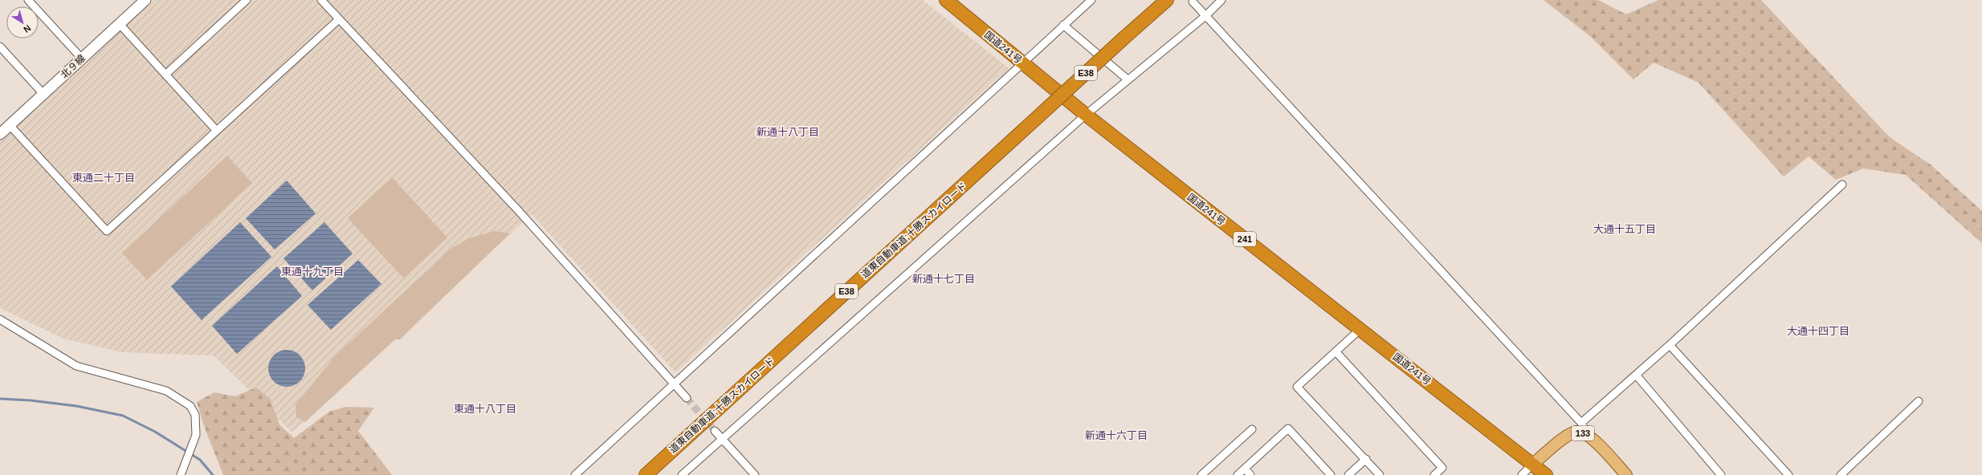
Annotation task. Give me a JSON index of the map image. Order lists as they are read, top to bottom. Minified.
{"streets":{"highway":["国道241号","E38","道東自動車道;十勝スカイロード","241"],"main road":["133"],"street":["北９線"]},"crossings":[["国道241号","133"]],"districts":["新通十八丁目","東通二十丁目","大通十五丁目","東通十九丁目","新通十七丁目","大通十四丁目","東通十八丁目","新通十六丁目"],"north":"bottom right"}
